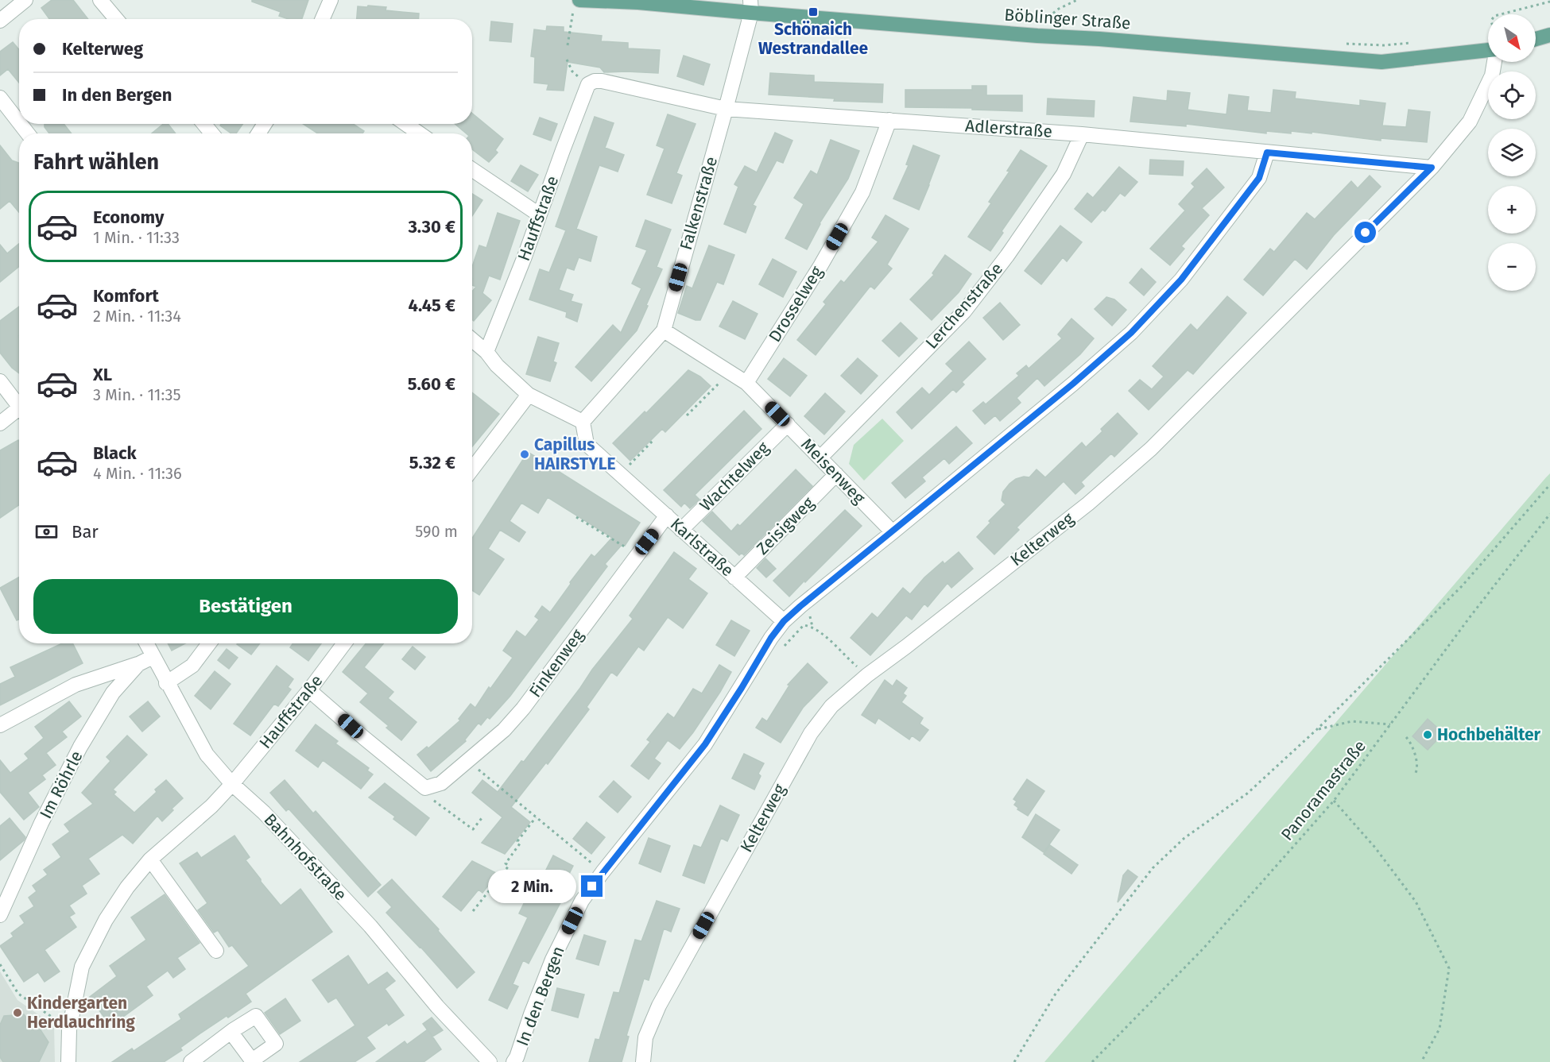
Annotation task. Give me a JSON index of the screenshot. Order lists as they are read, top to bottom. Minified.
{"streets":{"main road":["Böblinger Straße"],"street":["Adlerstraße","Falkenstraße","Hauffstraße","Drosselweg","Lerchenstraße","Meisenweg","Wachtelweg","Zeisigweg","Kelterweg","Karlstraße","Finkenweg","Im Röhrle","Bahnhofstraße","In den Bergen"],"path":["Panoramastraße"]},"crossings":[["Böblinger Straße","Falkenstraße"],["Adlerstraße","Falkenstraße"],["Adlerstraße","Hauffstraße"],["Adlerstraße","Drosselweg"],["Adlerstraße","Lerchenstraße"],["Adlerstraße","Kelterweg"],["Adlerstraße","In den Bergen"],["Falkenstraße","Meisenweg"],["Falkenstraße","Karlstraße"],["Hauffstraße","Bahnhofstraße"],["Drosselweg","Meisenweg"],["Lerchenstraße","Meisenweg"],["Meisenweg","Wachtelweg"],["Meisenweg","Zeisigweg"],["Meisenweg","In den Bergen"],["Wachtelweg","Karlstraße"],["Zeisigweg","Karlstraße"],["Karlstraße","Finkenweg"],["Karlstraße","In den Bergen"],["Im Röhrle","Bahnhofstraße"]],"places":{"transit":["Schönaich Westrandallee"],"other":["Capillus HAIRSTYLE","Hochbehälter","Kindergarten Herdlauchring"]},"north":"bottom right","page":{"map_buttons":["+","−"],"banner":["Kelterweg","In den Bergen"],"heading":"Fahrt wählen","list":[{"name":"Economy","note":"1 Min. · 11:33","value":"3.30 €"},{"name":"Komfort","note":"2 Min. · 11:34","value":"4.45 €"},{"name":"XL","note":"3 Min. · 11:35","value":"5.60 €"},{"name":"Black","note":"4 Min. · 11:36","value":"5.32 €"}],"pay":["Bar","590 m"],"buttons":"Bestätigen","bubble":"2 Min."}}
